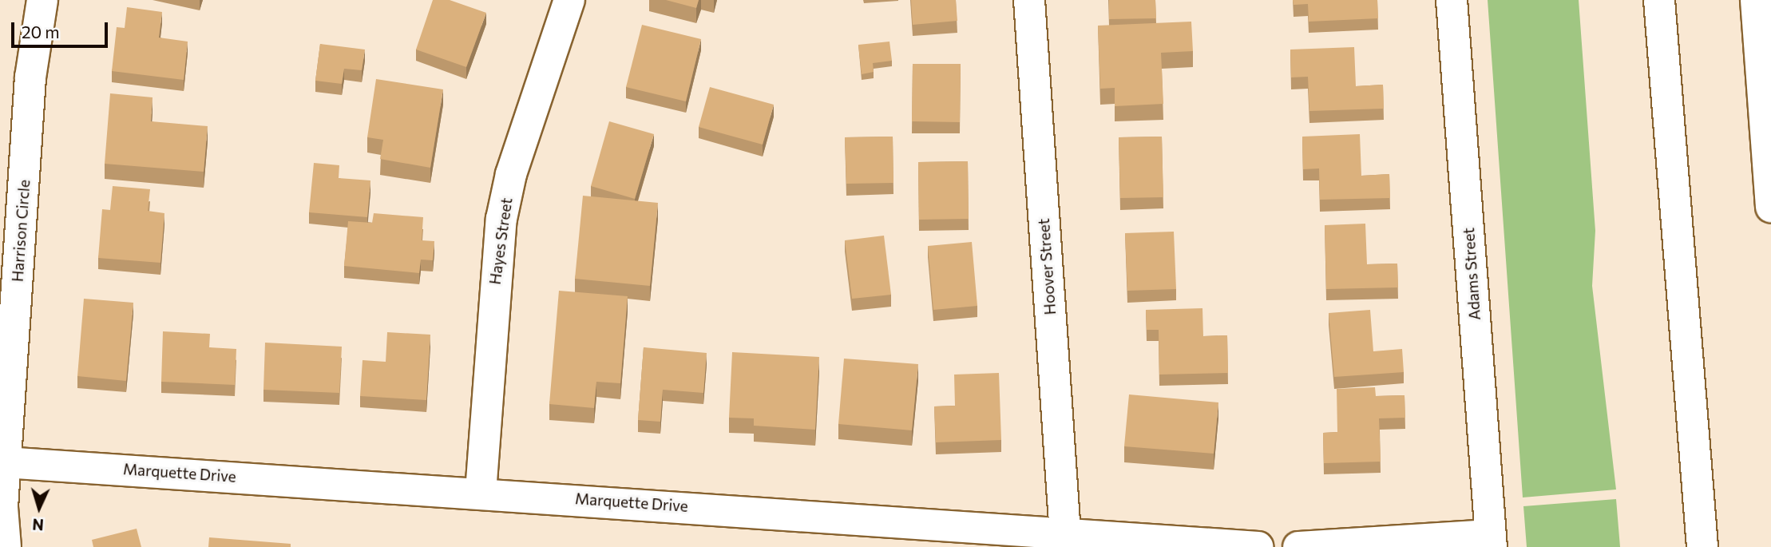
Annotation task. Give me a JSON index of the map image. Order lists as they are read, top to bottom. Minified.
{"streets":{"main road":["Harrison Circle","Hayes Street","Hoover Street","Adams Street","Marquette Drive"]},"crossings":[["Harrison Circle","Marquette Drive"],["Hayes Street","Marquette Drive"],["Hoover Street","Marquette Drive"]],"scale_bar":"20 m","north":"bottom"}
